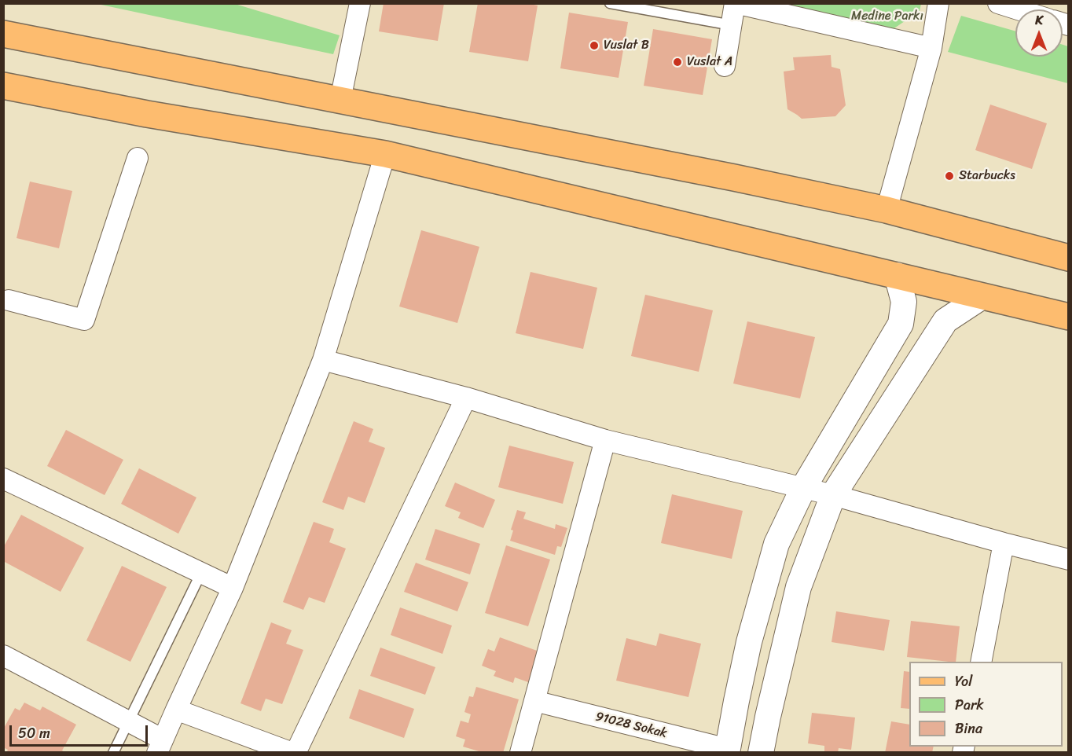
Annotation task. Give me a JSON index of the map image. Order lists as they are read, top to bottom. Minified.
{"streets":{"street":["91028 Sokak"]},"parks":["Medine Parkı"],"places":["Vuslat B","Vuslat A","Starbucks"],"legend":["Yol","Park","Bina"],"scale_bar":"50 m","north":"top"}
